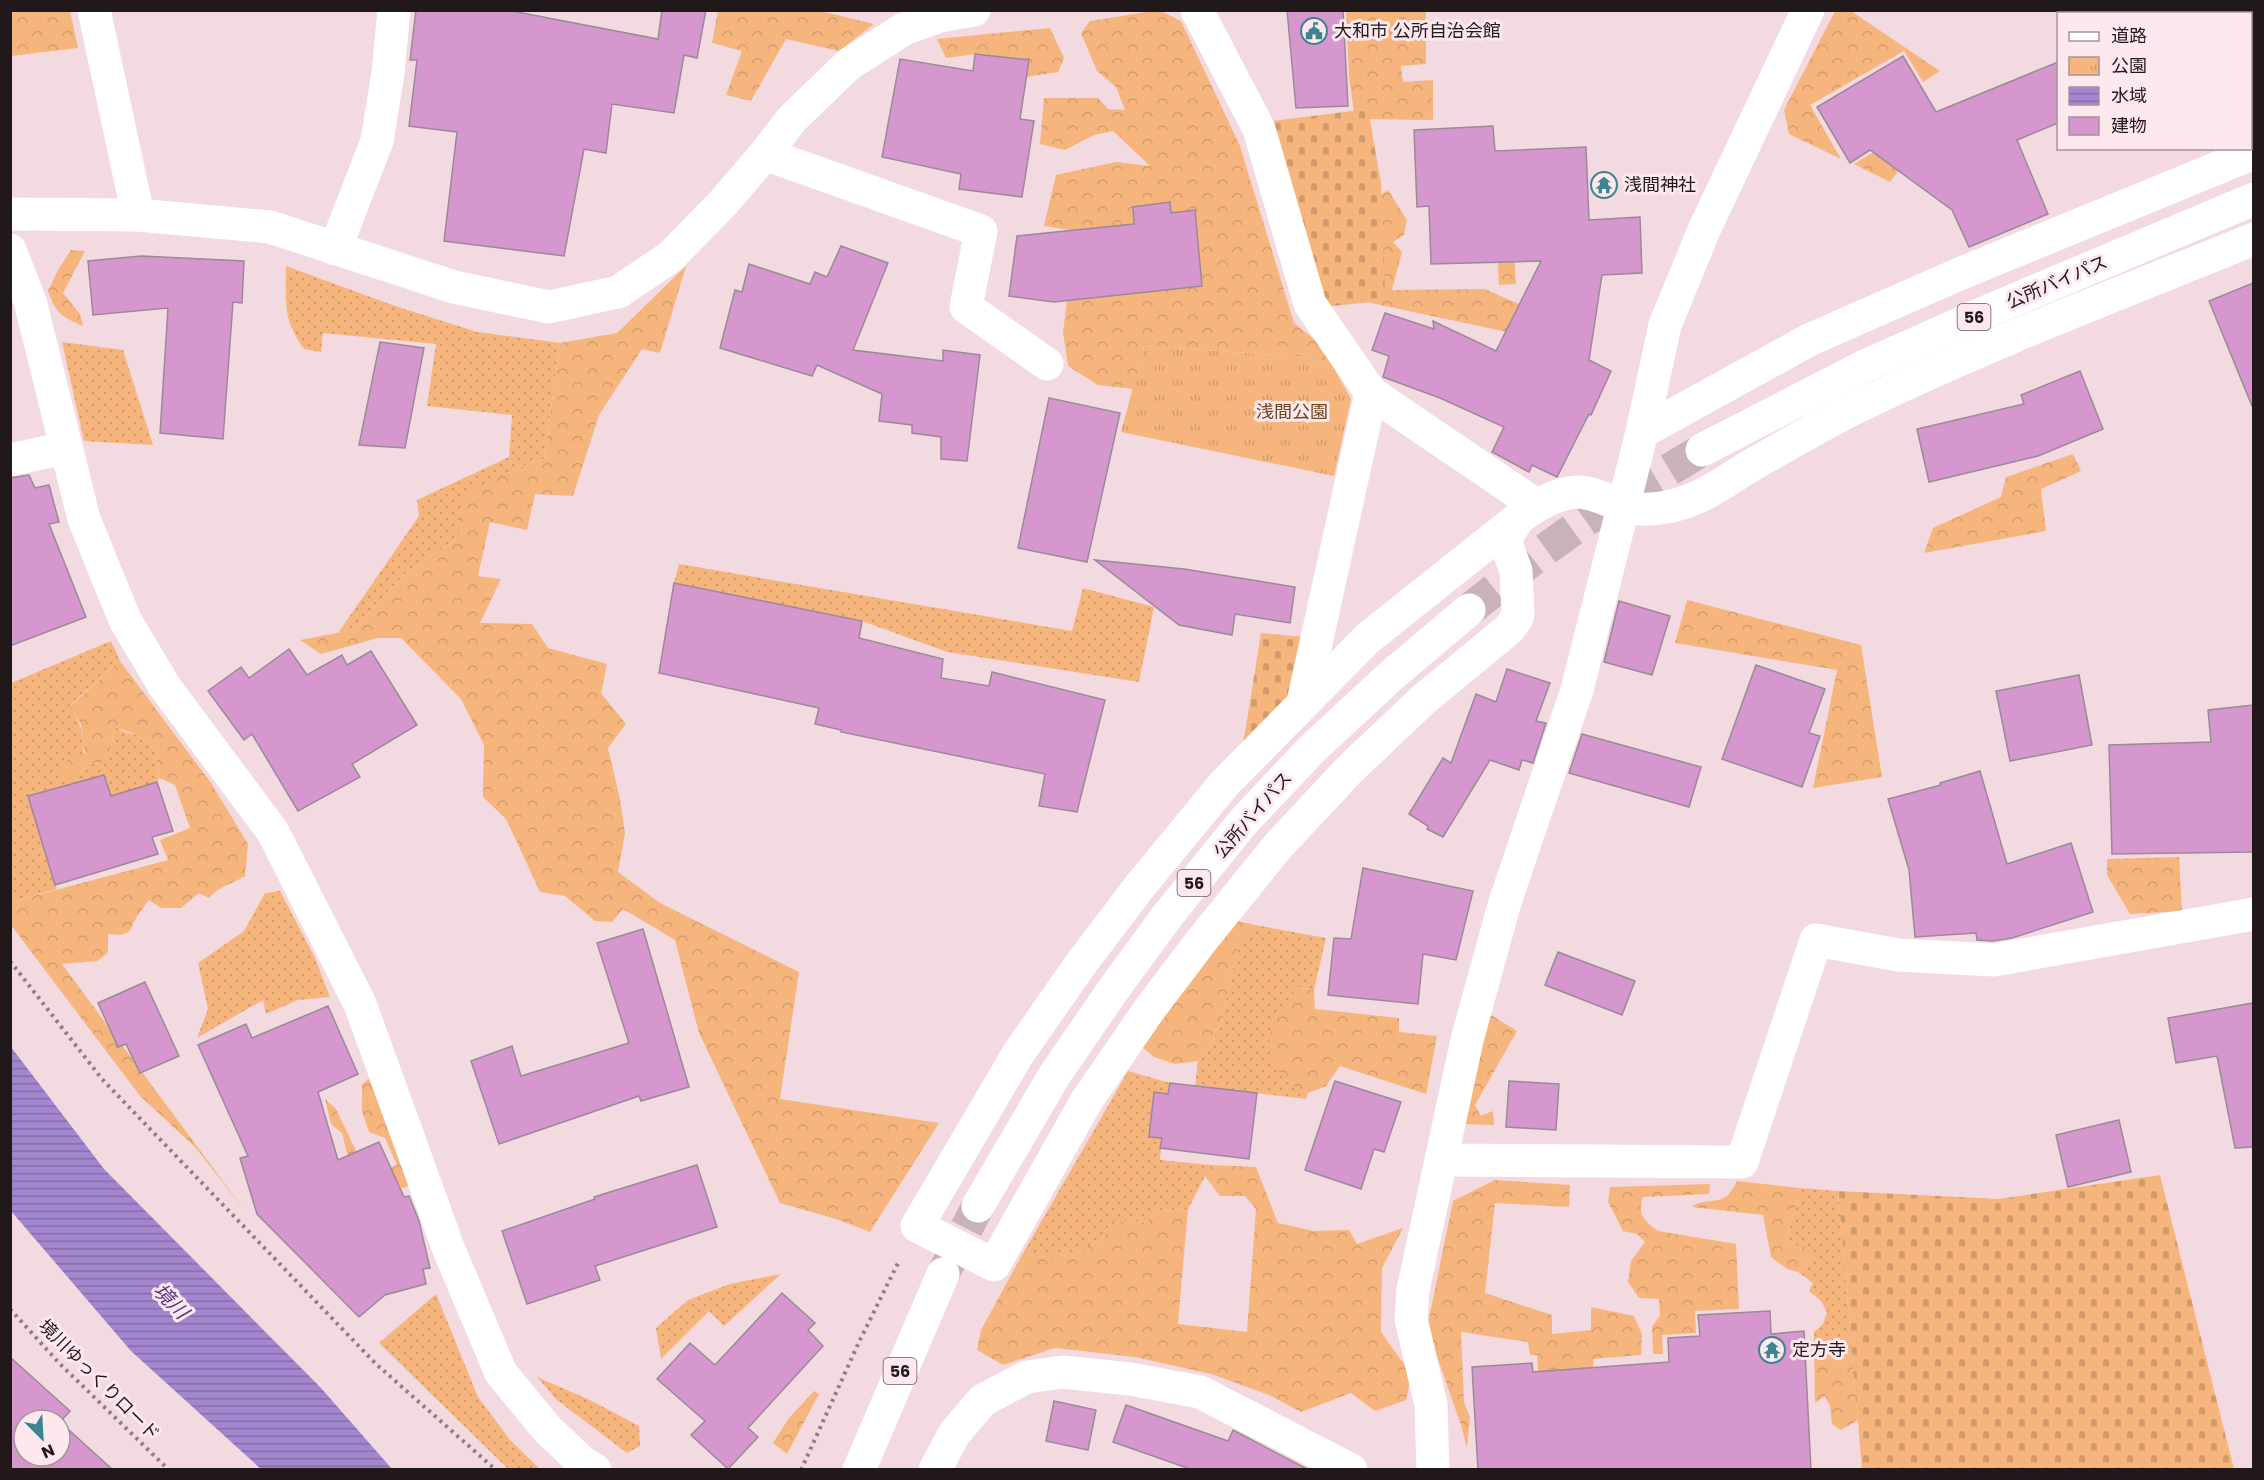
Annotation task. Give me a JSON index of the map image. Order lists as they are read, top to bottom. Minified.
{"streets":{"street":["公所バイパス","56"],"path":["境川ゆっくりロード"]},"water":["境川"],"parks":["浅間公園"],"places":{"public building":["大和市 公所自治会館"],"temple":["浅間神社","定方寺"]},"legend":["道路","公園","水域","建物"],"north":"bottom right"}
